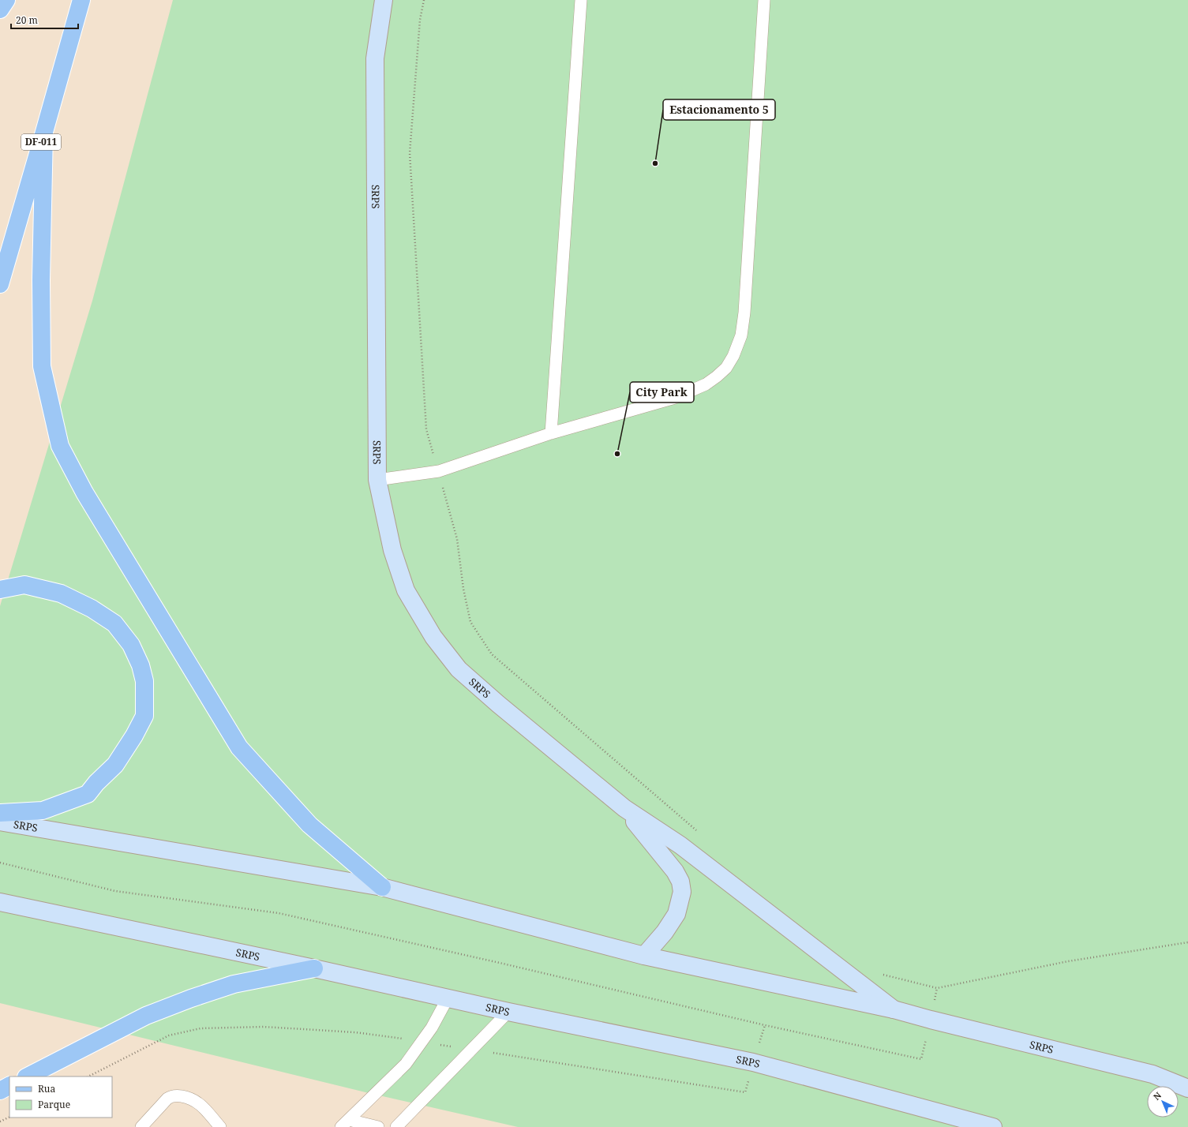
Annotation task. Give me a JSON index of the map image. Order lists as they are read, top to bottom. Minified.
{"streets":{"main road":["DF-011","SRPS"]},"places":["Estacionamento 5","City Park"],"legend":["Rua","Parque"],"scale_bar":"20 m","north":"top left"}
